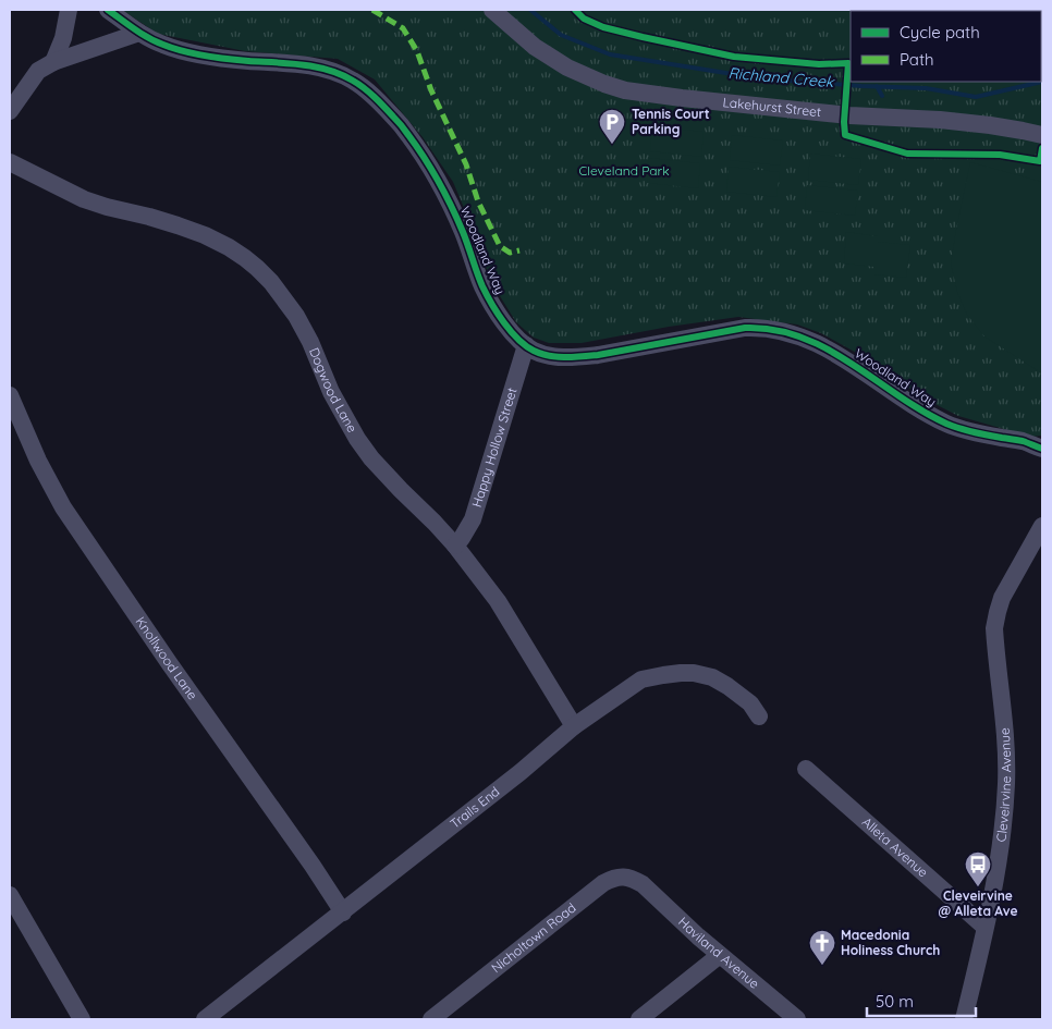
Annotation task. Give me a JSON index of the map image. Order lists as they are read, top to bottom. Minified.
{"streets":{"street":["Lakehurst Street","Woodland Way","Dogwood Lane","Happy Hollow Street","Knollwood Lane","Cleveirvine Avenue","Trails End","Alleta Avenue","Nicholtown Road","Haviland Avenue"]},"crossings":[["Woodland Way","Happy Hollow Street"],["Dogwood Lane","Happy Hollow Street"],["Dogwood Lane","Trails End"],["Knollwood Lane","Trails End"],["Cleveirvine Avenue","Alleta Avenue"],["Nicholtown Road","Haviland Avenue"]],"water":["Richland Creek"],"parks":["Cleveland Park"],"places":{"parking":["Tennis Court Parking"],"bus stop":["Cleveirvine @ Alleta Ave"],"church":["Macedonia Holiness Church"]},"legend":["Cycle path","Path"],"scale_bar":"50 m"}
